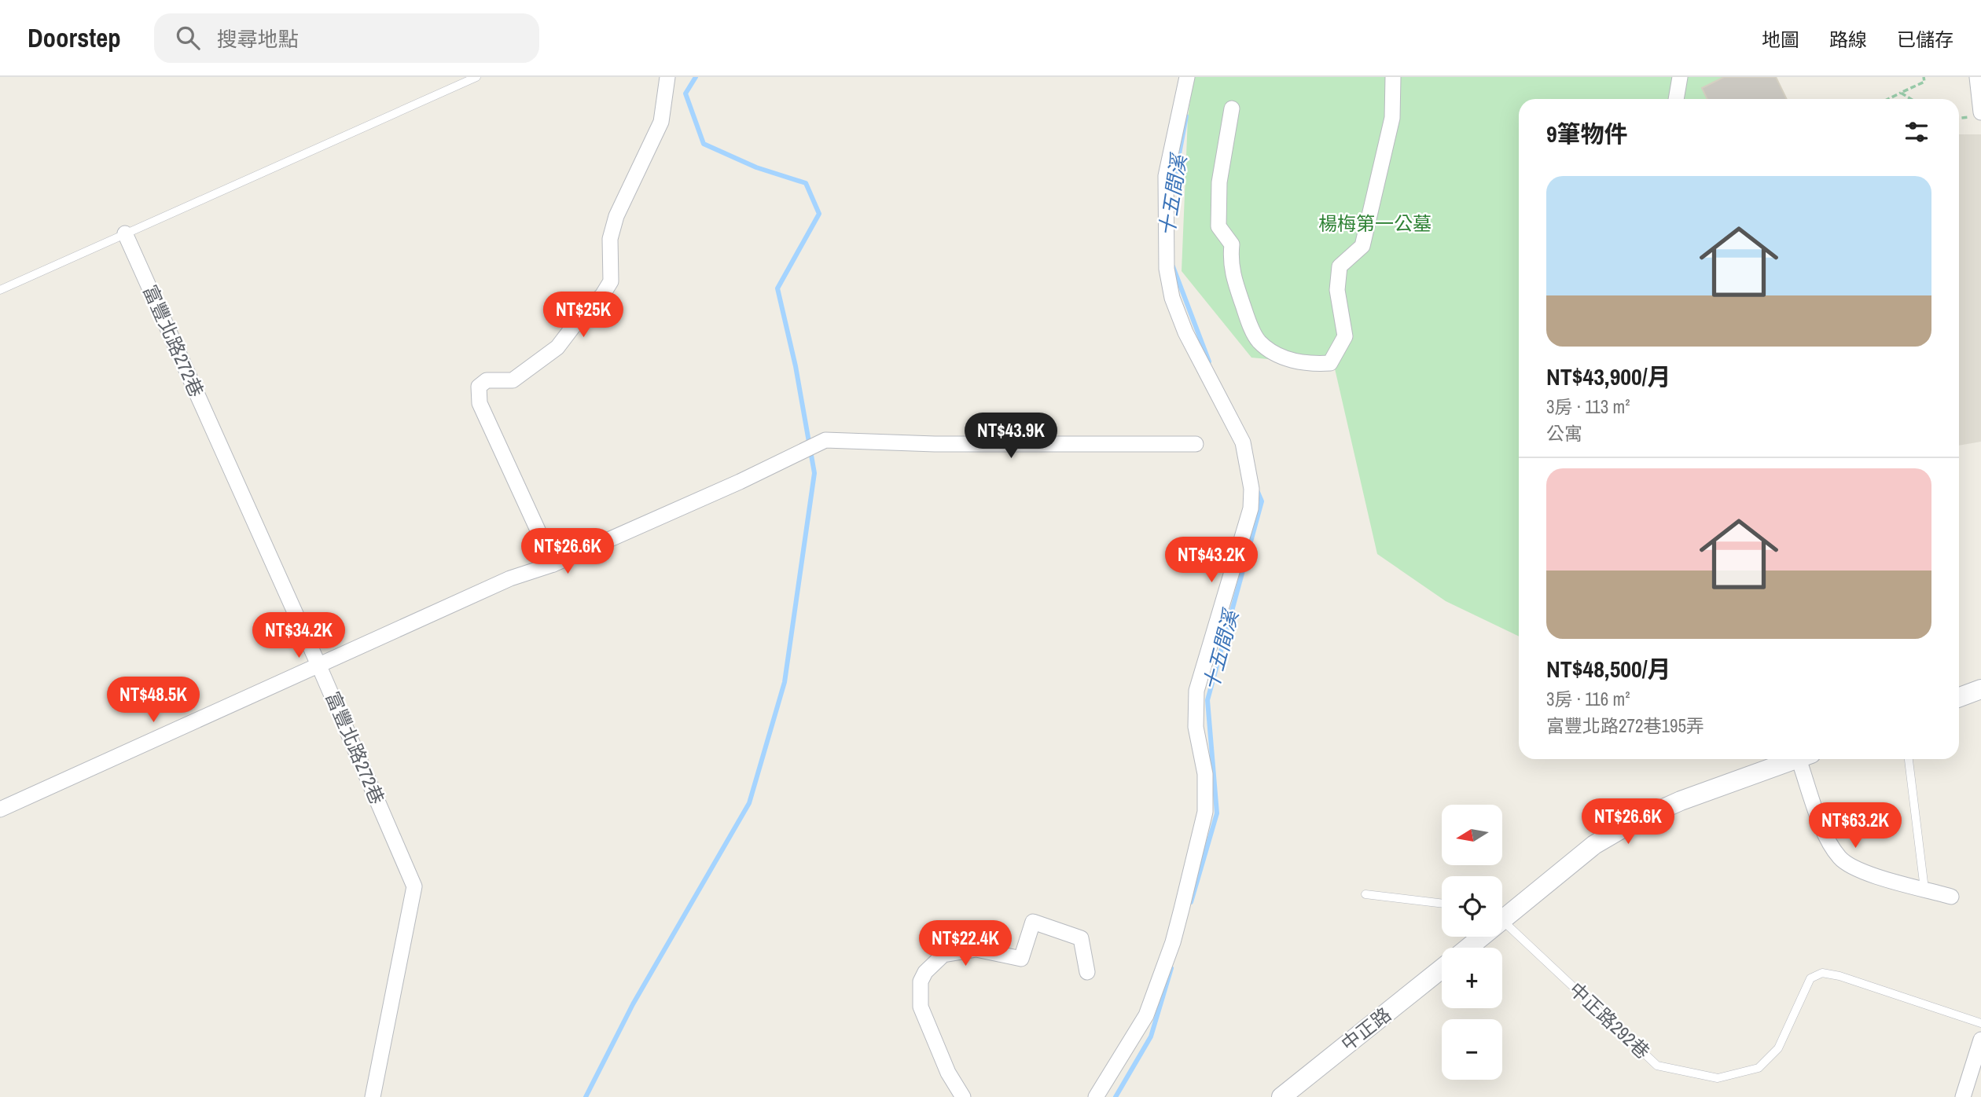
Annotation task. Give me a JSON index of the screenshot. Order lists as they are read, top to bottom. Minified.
{"streets":{"street":["富豐北路272巷","中正路"],"lane":["中正路292巷"]},"water":["十五間溪"],"parks":["楊梅第一公墓"],"north":"left","page":{"header":"Doorstep","search":"搜尋地點","nav":["地圖","路線","已儲存"],"heading":"9筆物件","list":[{"name":"NT$43,900/月","note":"3房 · 113 m² · 公寓"},{"name":"NT$48,500/月","note":"3房 · 116 m² · 富豐北路272巷195弄"}],"price":["NT$25K","NT$43.9K","NT$26.6K","NT$43.2K","NT$34.2K","NT$48.5K","NT$26.6K","NT$63.2K","NT$22.4K"],"map_buttons":["+","−"]}}
